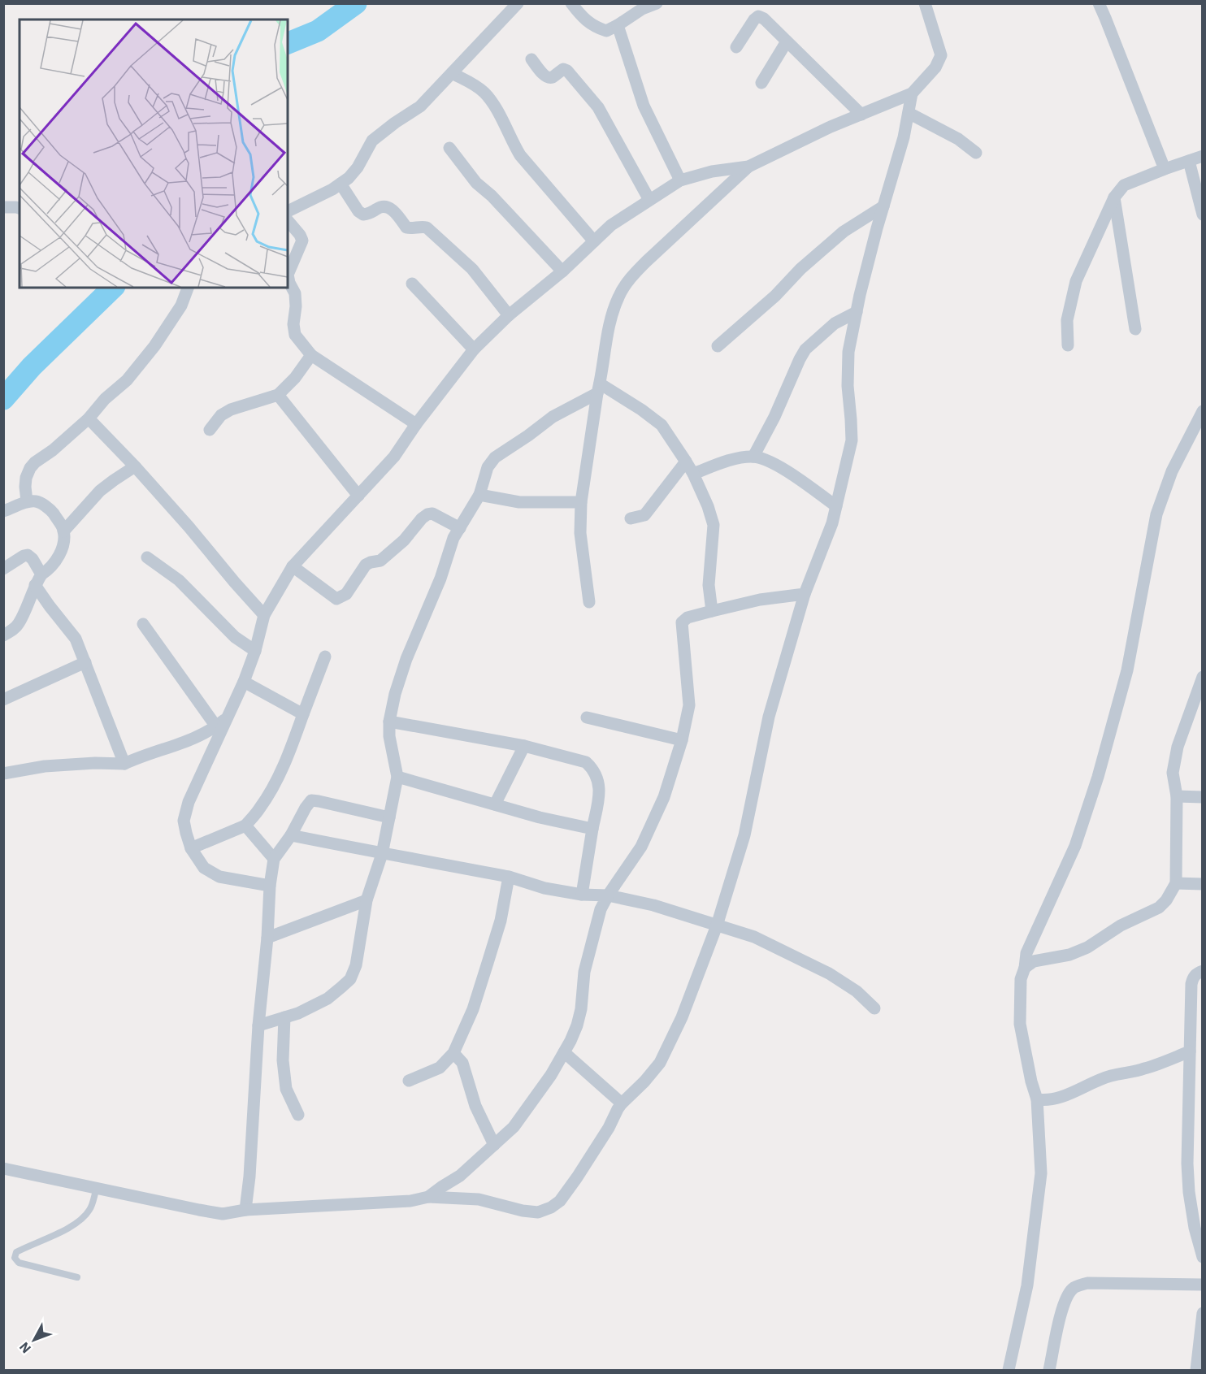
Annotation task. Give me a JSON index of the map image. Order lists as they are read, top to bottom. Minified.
{"north":"bottom left"}
